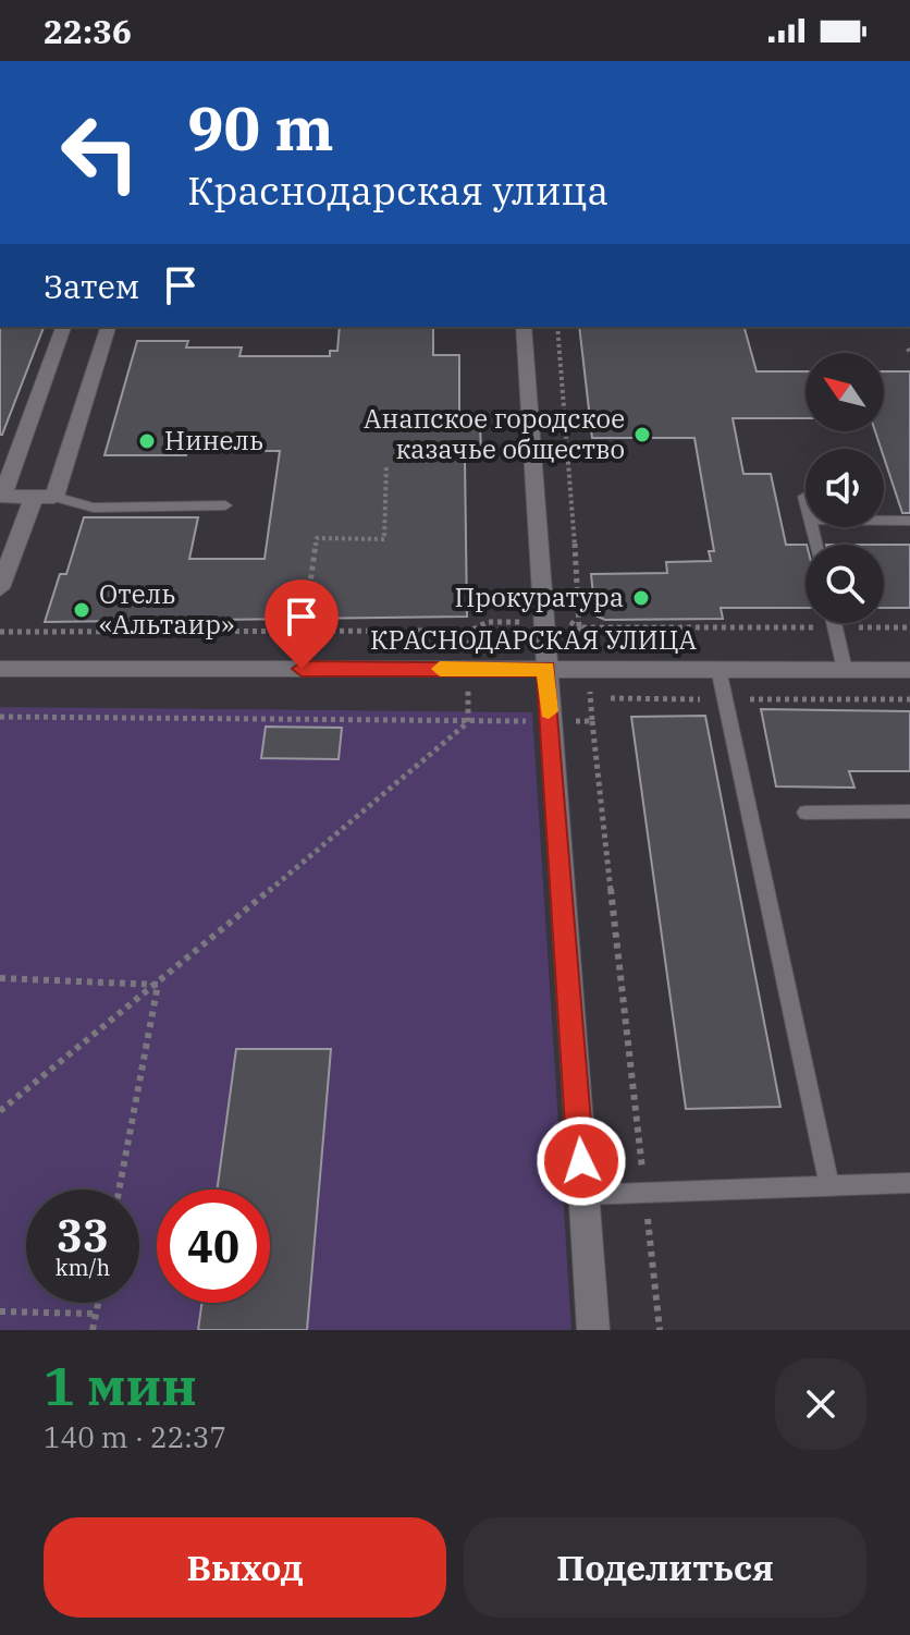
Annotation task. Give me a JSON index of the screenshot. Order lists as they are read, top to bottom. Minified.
{"streets":{"street":["КРАСНОДАРСКАЯ УЛИЦА"]},"places":["Анапское городское казачье общество","Нинель","Прокуратура","Отель «Альтаир»"],"north":"top left","page":{"status":"22:36","turn":["90 m","Краснодарская улица"],"then":"Затем","speed":"33 km/h","limit":"40","heading":["1 мин","140 m · 22:37"],"buttons":["Выход","Поделиться"]}}
